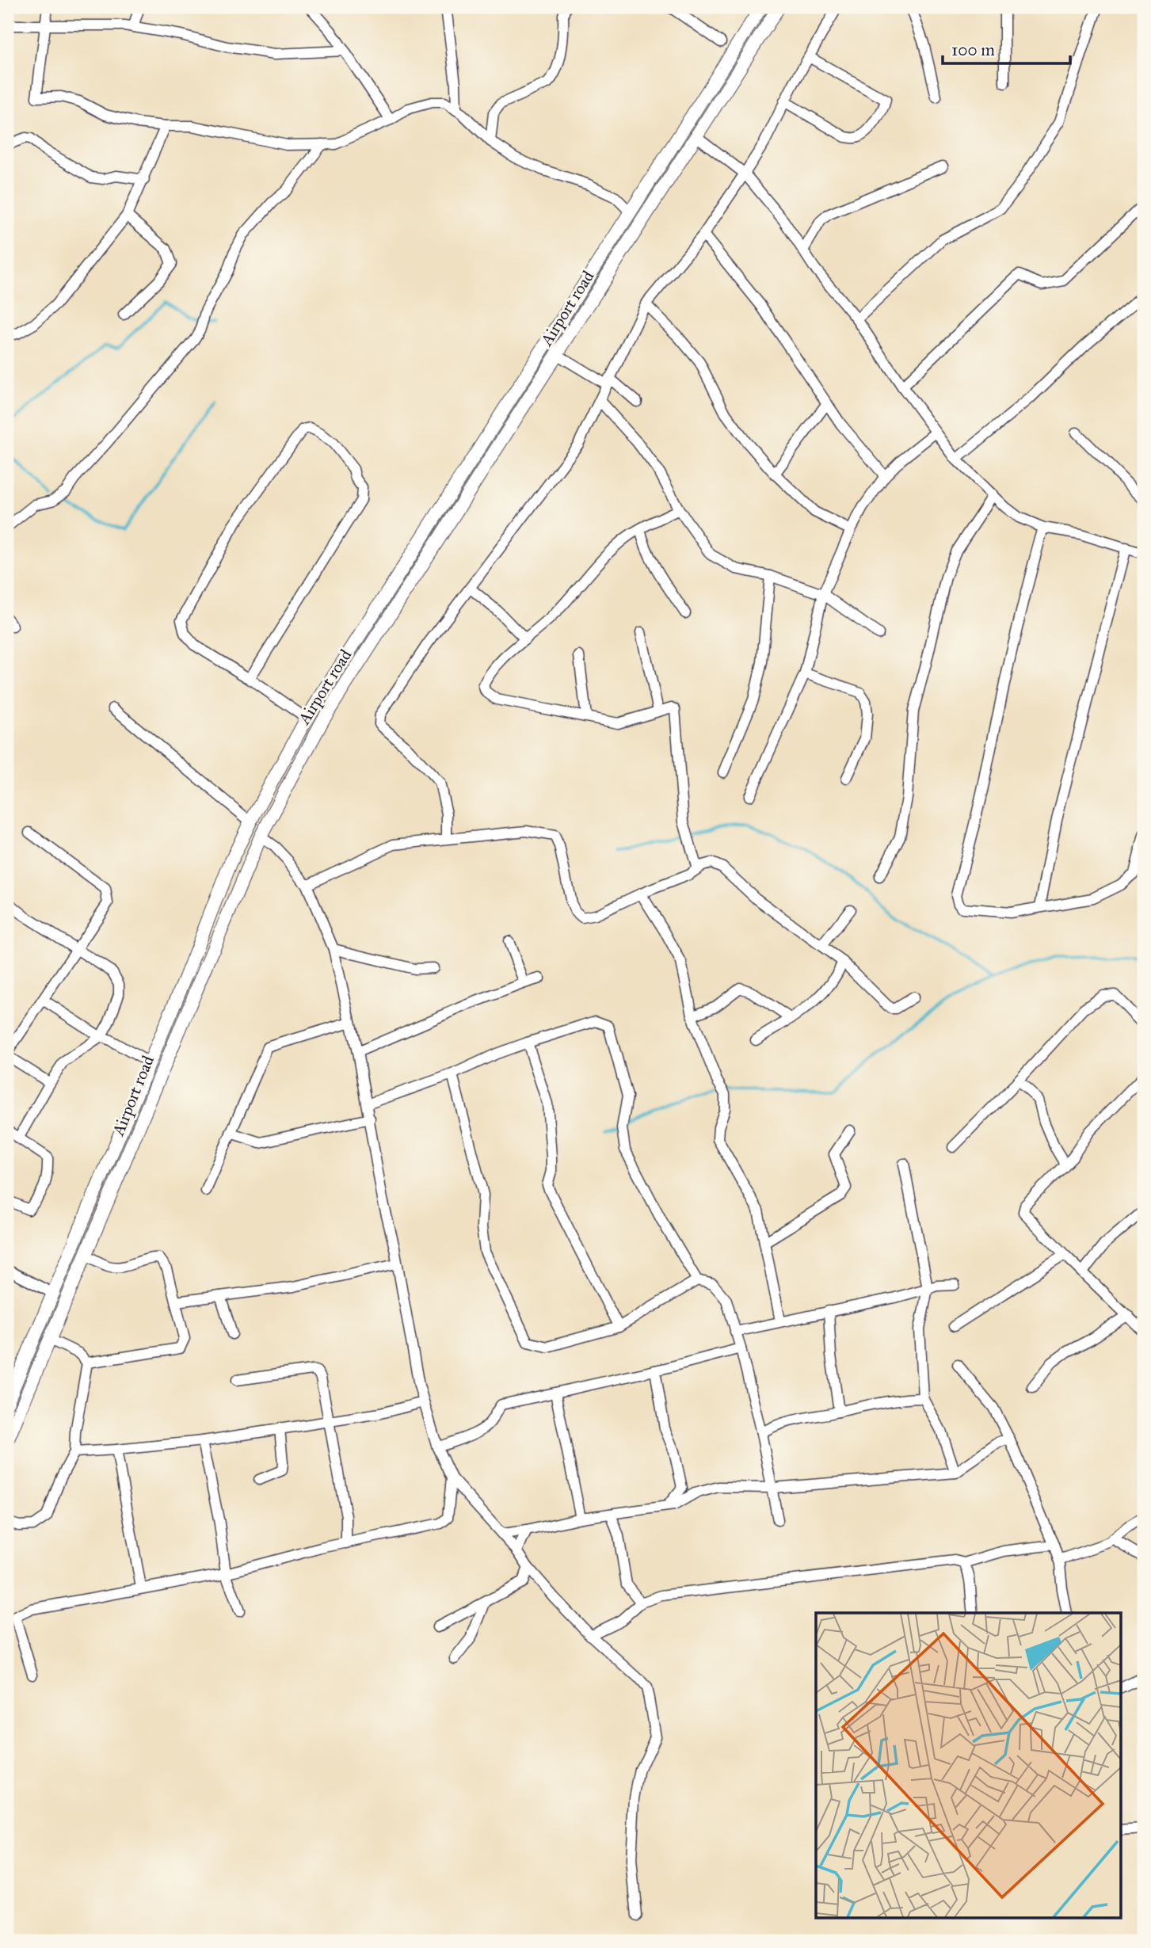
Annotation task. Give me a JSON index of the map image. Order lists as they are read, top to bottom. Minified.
{"streets":{"main road":["Airport road"]},"scale_bar":"100 m"}
